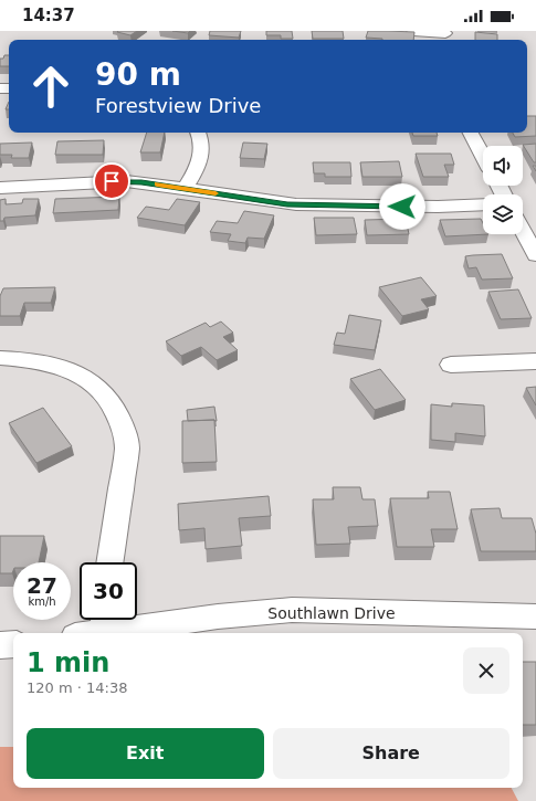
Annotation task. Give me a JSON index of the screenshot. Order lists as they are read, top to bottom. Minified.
{"streets":{"street":["Southlawn Drive"]},"page":{"status":"14:37","turn":["90 m","Forestview Drive"],"speed":"27 km/h","limit":"30","heading":["1 min","120 m · 14:38"],"buttons":["Exit","Share"]}}
